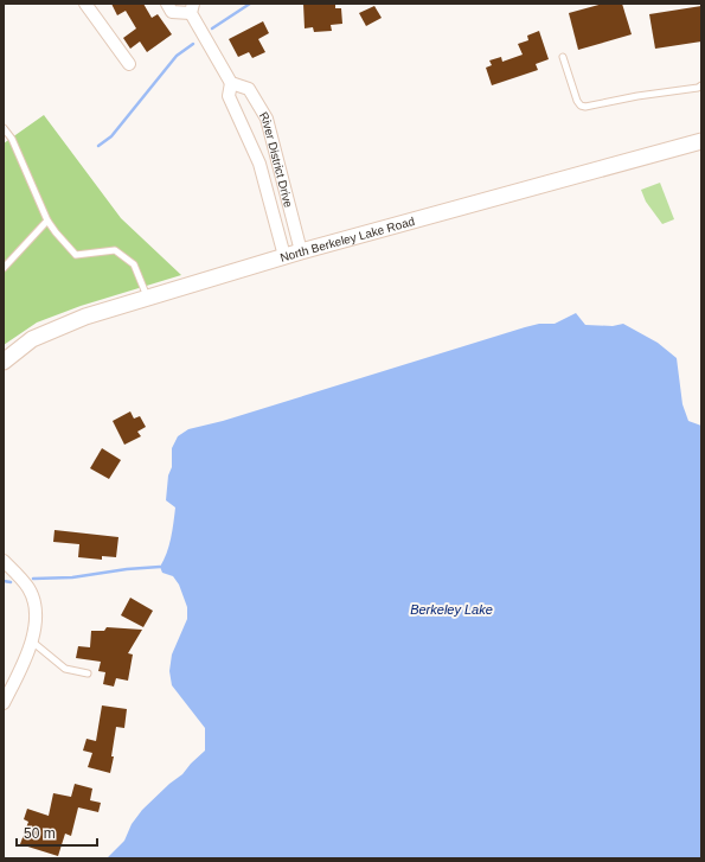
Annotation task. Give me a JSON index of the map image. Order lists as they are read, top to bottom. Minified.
{"streets":{"street":["River District Drive","North Berkeley Lake Road"]},"crossings":[["River District Drive","North Berkeley Lake Road"]],"water":["Berkeley Lake"],"scale_bar":"50 m"}
